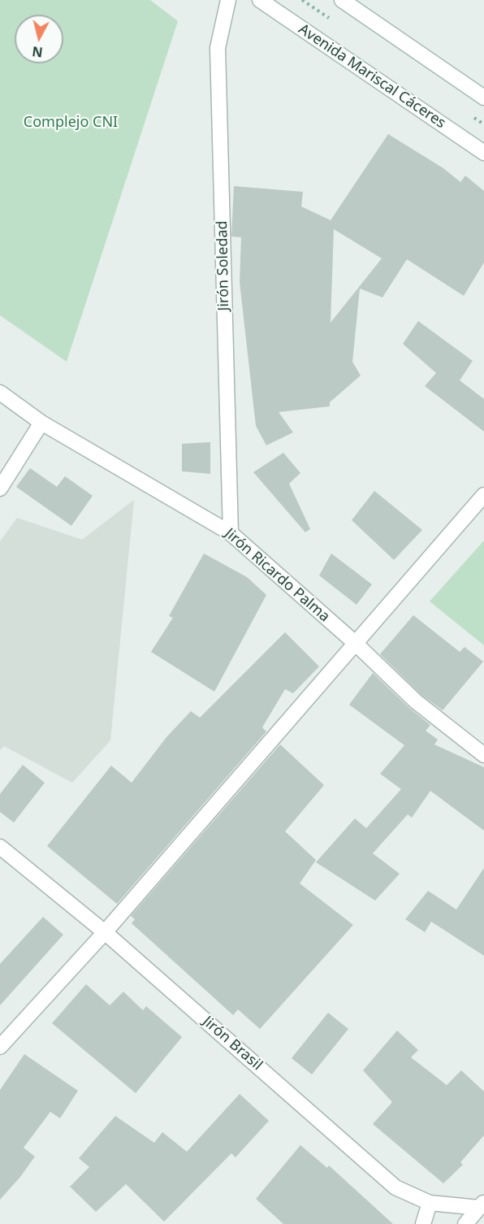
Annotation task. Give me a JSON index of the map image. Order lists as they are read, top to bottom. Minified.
{"streets":{"street":["Avenida Mariscal Cáceres","Jirón Soledad","Jirón Ricardo Palma","Jirón Brasil"]},"crossings":[["Jirón Soledad","Jirón Ricardo Palma"]],"parks":["Complejo CNI"],"north":"bottom"}
